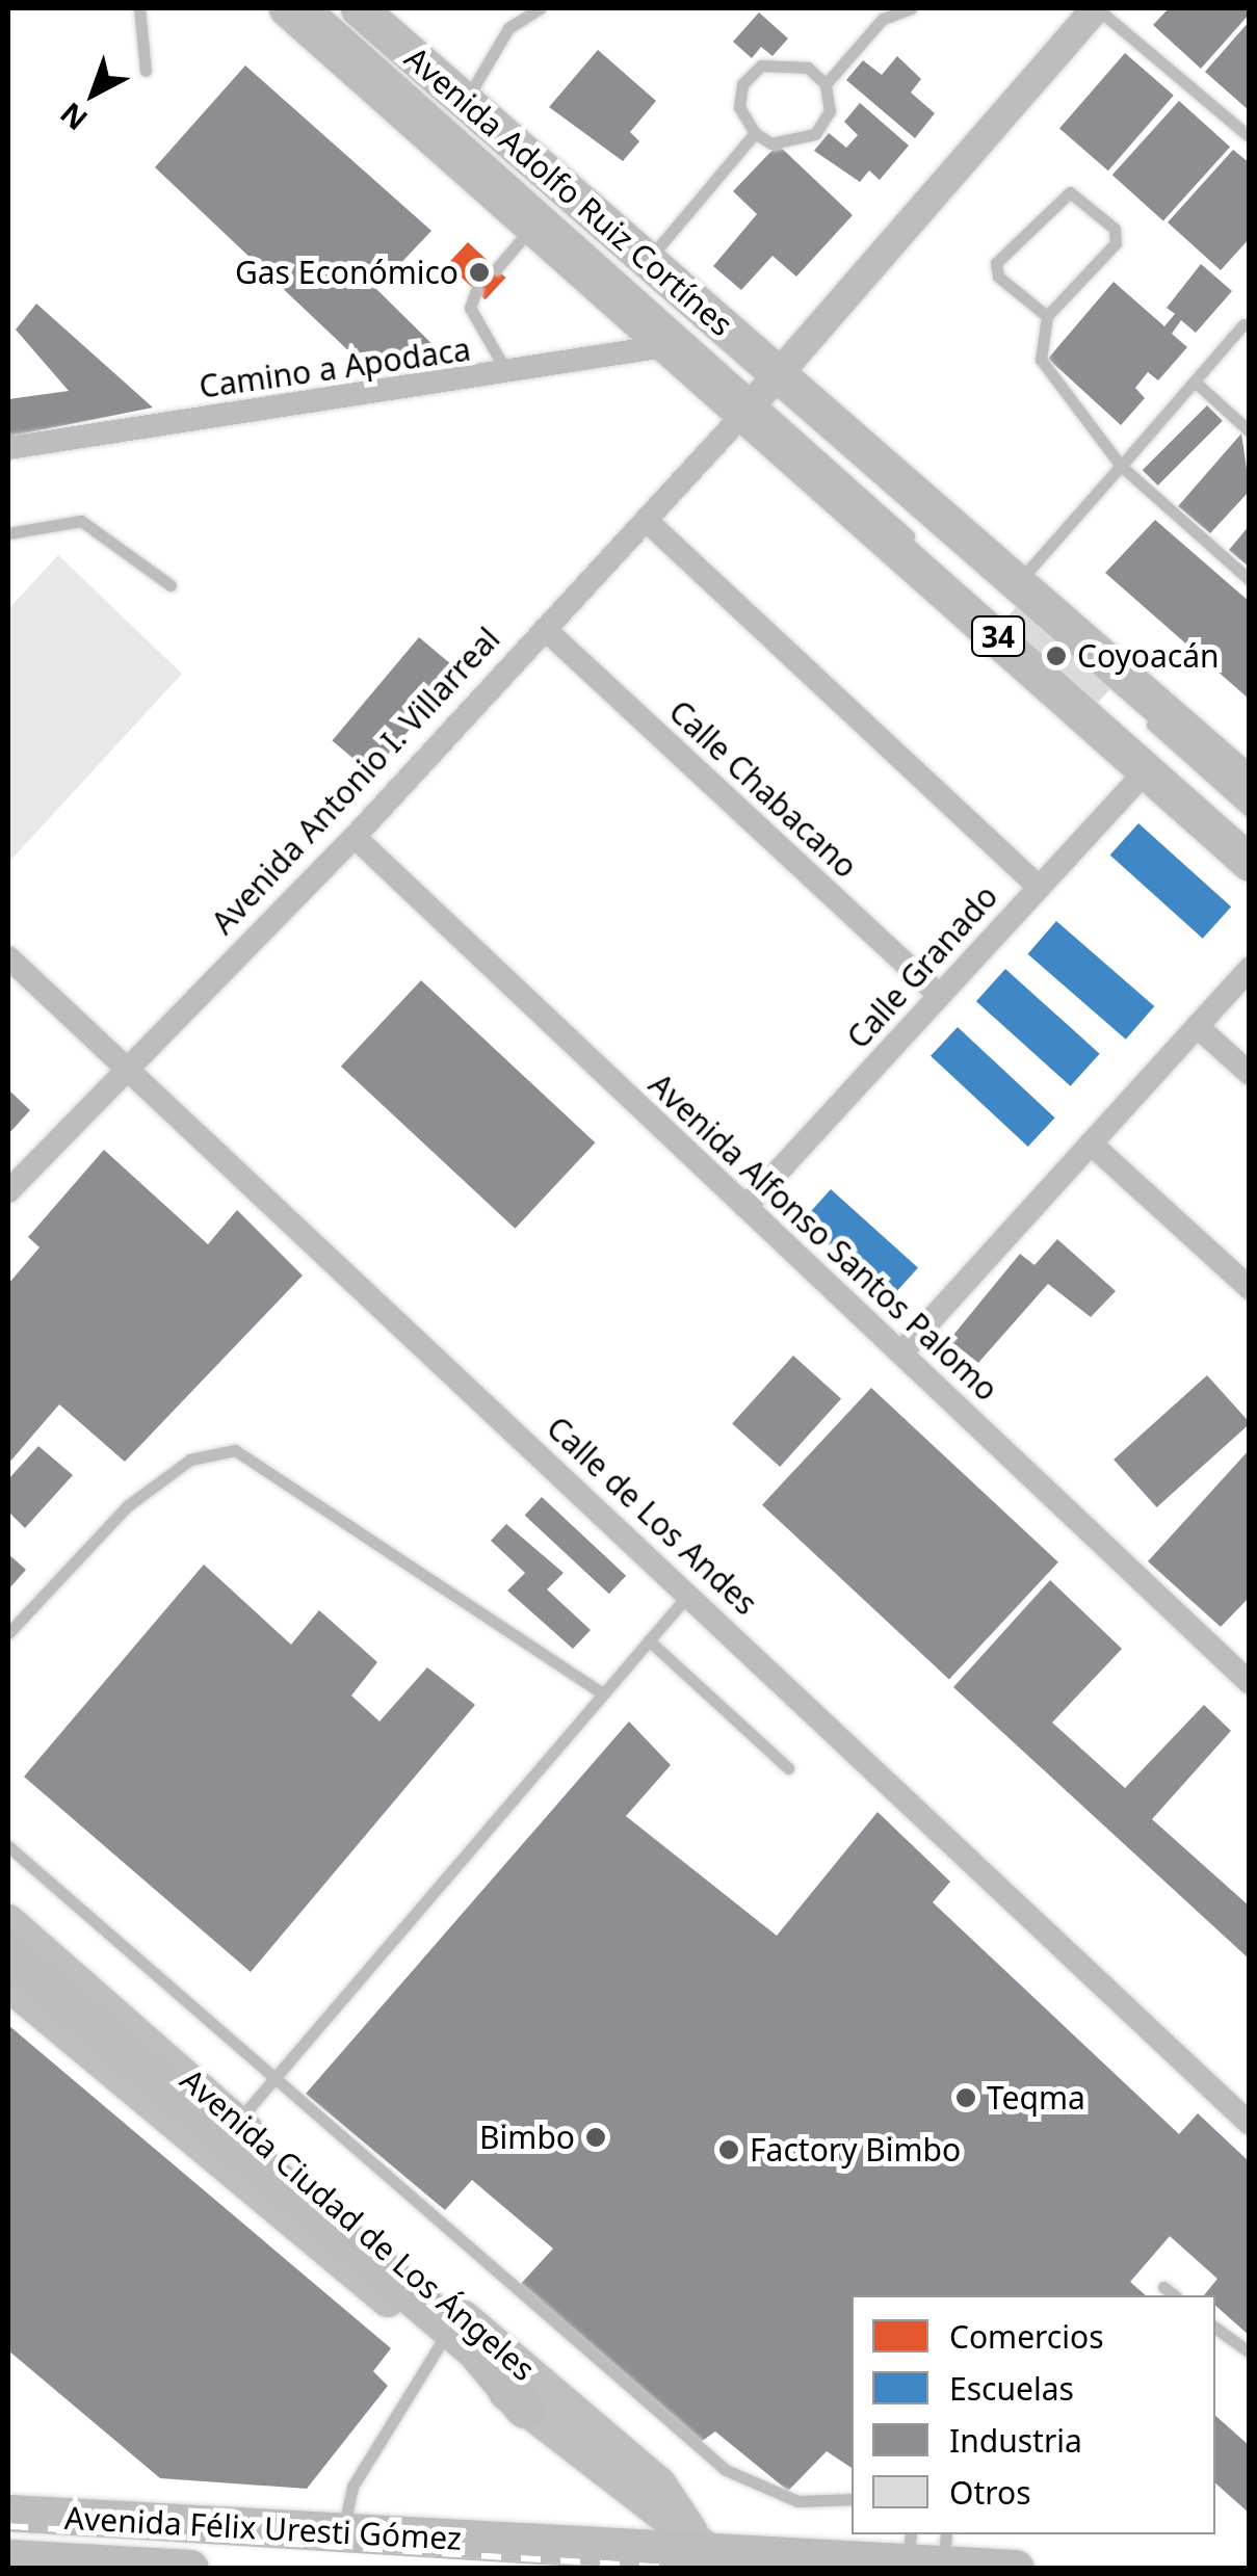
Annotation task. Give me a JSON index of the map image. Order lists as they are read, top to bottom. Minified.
{"streets":{"main road":["Avenida Adolfo Ruiz Cortínes","34","Avenida Ciudad de Los Ángeles","Avenida Félix Uresti Gómez"],"street":["Camino a Apodaca","Avenida Antonio I. Villarreal","Calle Chabacano","Calle Granado","Avenida Alfonso Santos Palomo","Calle de Los Andes"]},"crossings":[["Avenida Adolfo Ruiz Cortínes","Camino a Apodaca"],["Avenida Adolfo Ruiz Cortínes","34"],["Avenida Adolfo Ruiz Cortínes","Avenida Antonio I. Villarreal"],["Camino a Apodaca","34"],["34","Avenida Antonio I. Villarreal"],["34","Calle Granado"],["Avenida Antonio I. Villarreal","Calle Chabacano"],["Avenida Antonio I. Villarreal","Avenida Alfonso Santos Palomo"],["Avenida Antonio I. Villarreal","Calle de Los Andes"],["Calle Chabacano","Calle Granado"],["Calle Granado","Avenida Alfonso Santos Palomo"],["Avenida Ciudad de Los Ángeles","Avenida Félix Uresti Gómez"]],"places":["Gas Económico","Coyoacán","Teqma","Bimbo","Factory Bimbo"],"legend":["Comercios","Escuelas","Industria","Otros"],"north":"bottom left"}
